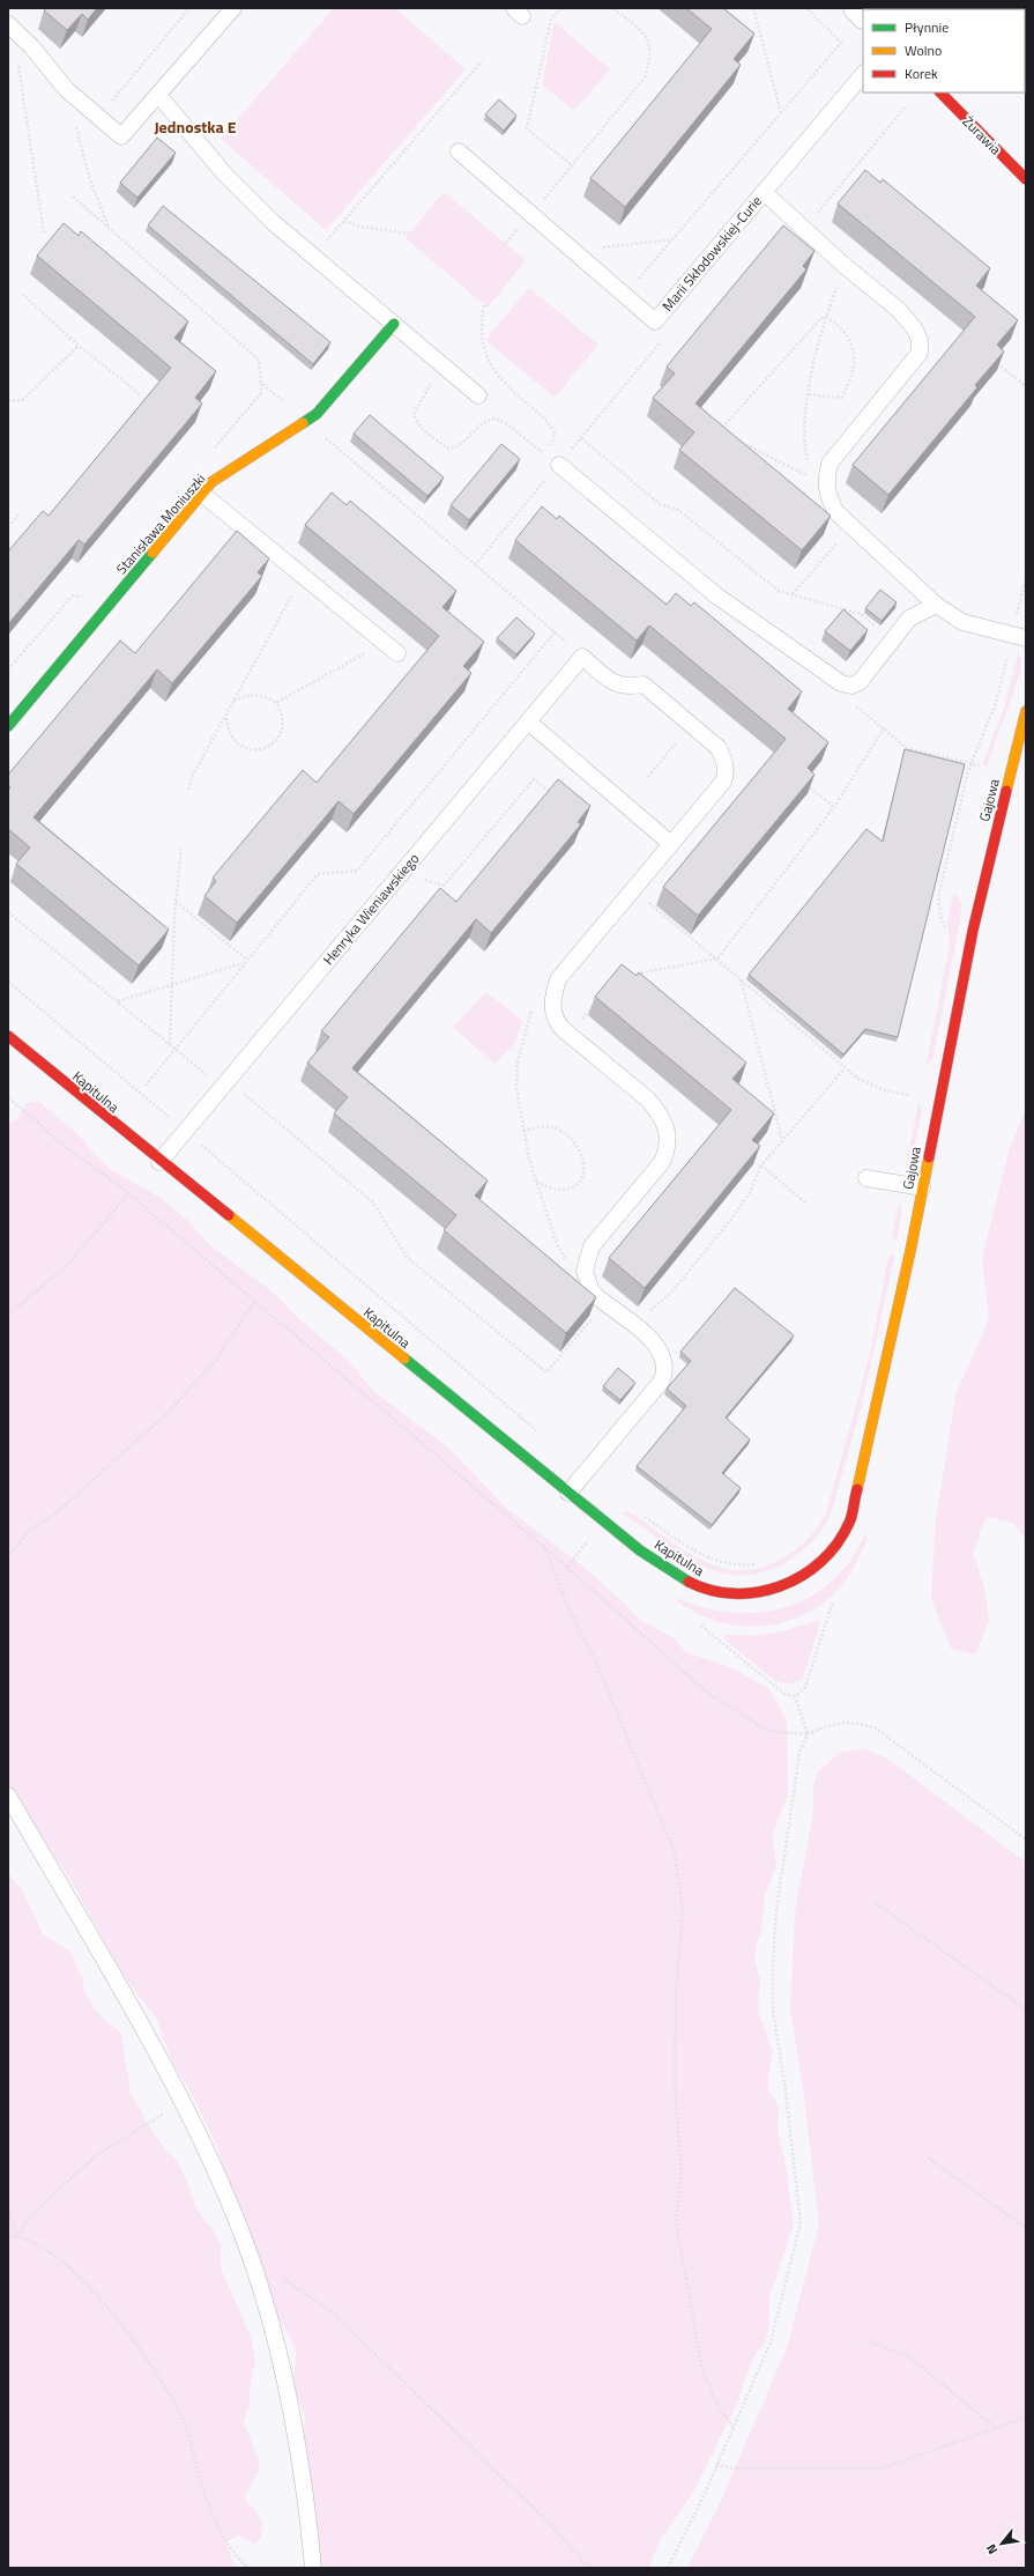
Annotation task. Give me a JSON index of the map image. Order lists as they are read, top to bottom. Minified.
{"streets":{"street":["Żurawia","Stanisława Moniuszki","Gajowa","Kapitulna"],"lane":["Marii Skłodowskiej-Curie","Henryka Wieniawskiego"]},"crossings":[["Gajowa","Kapitulna"],["Henryka Wieniawskiego","Kapitulna"]],"districts":["Jednostka E"],"legend":["Płynnie","Wolno","Korek"],"north":"bottom left"}
